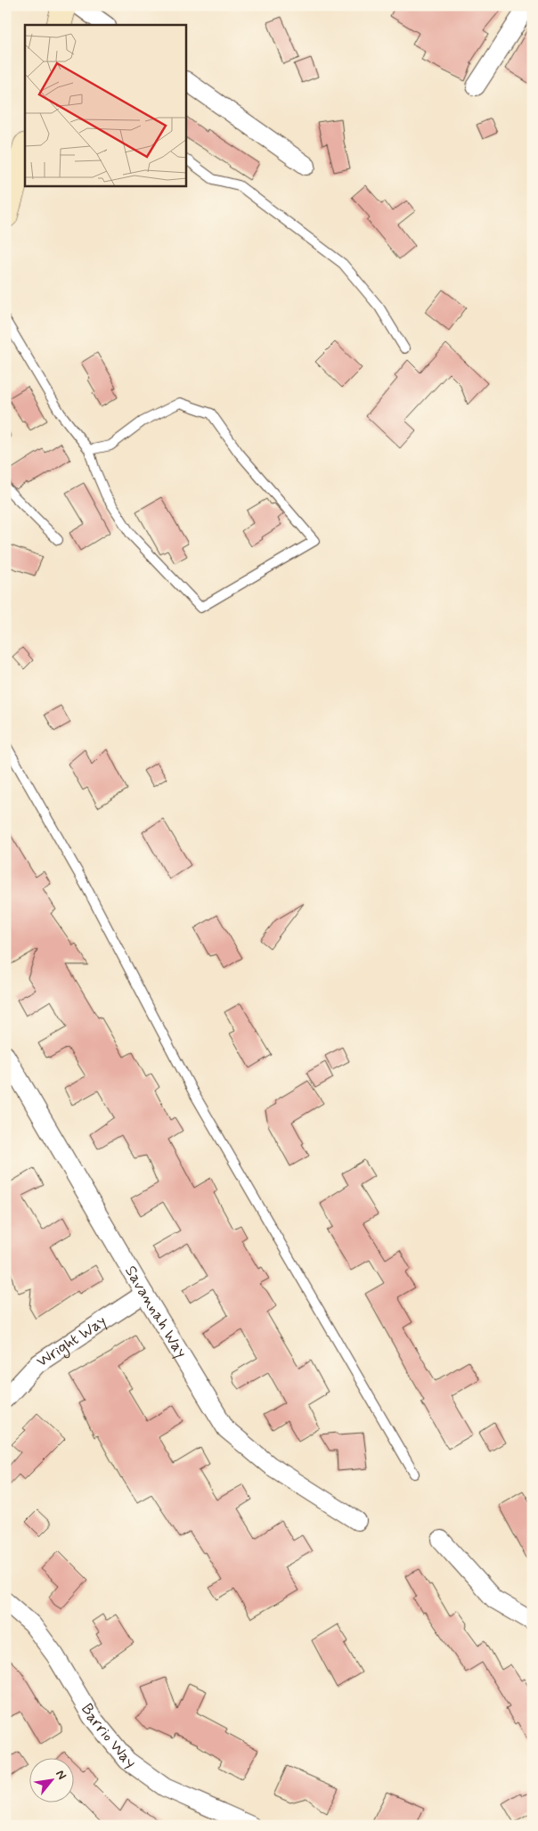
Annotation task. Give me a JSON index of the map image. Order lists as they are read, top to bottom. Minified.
{"streets":{"street":["Savannah Way","Wright Way","Barrio Way"]},"crossings":[["Savannah Way","Wright Way"]],"north":"top right"}
